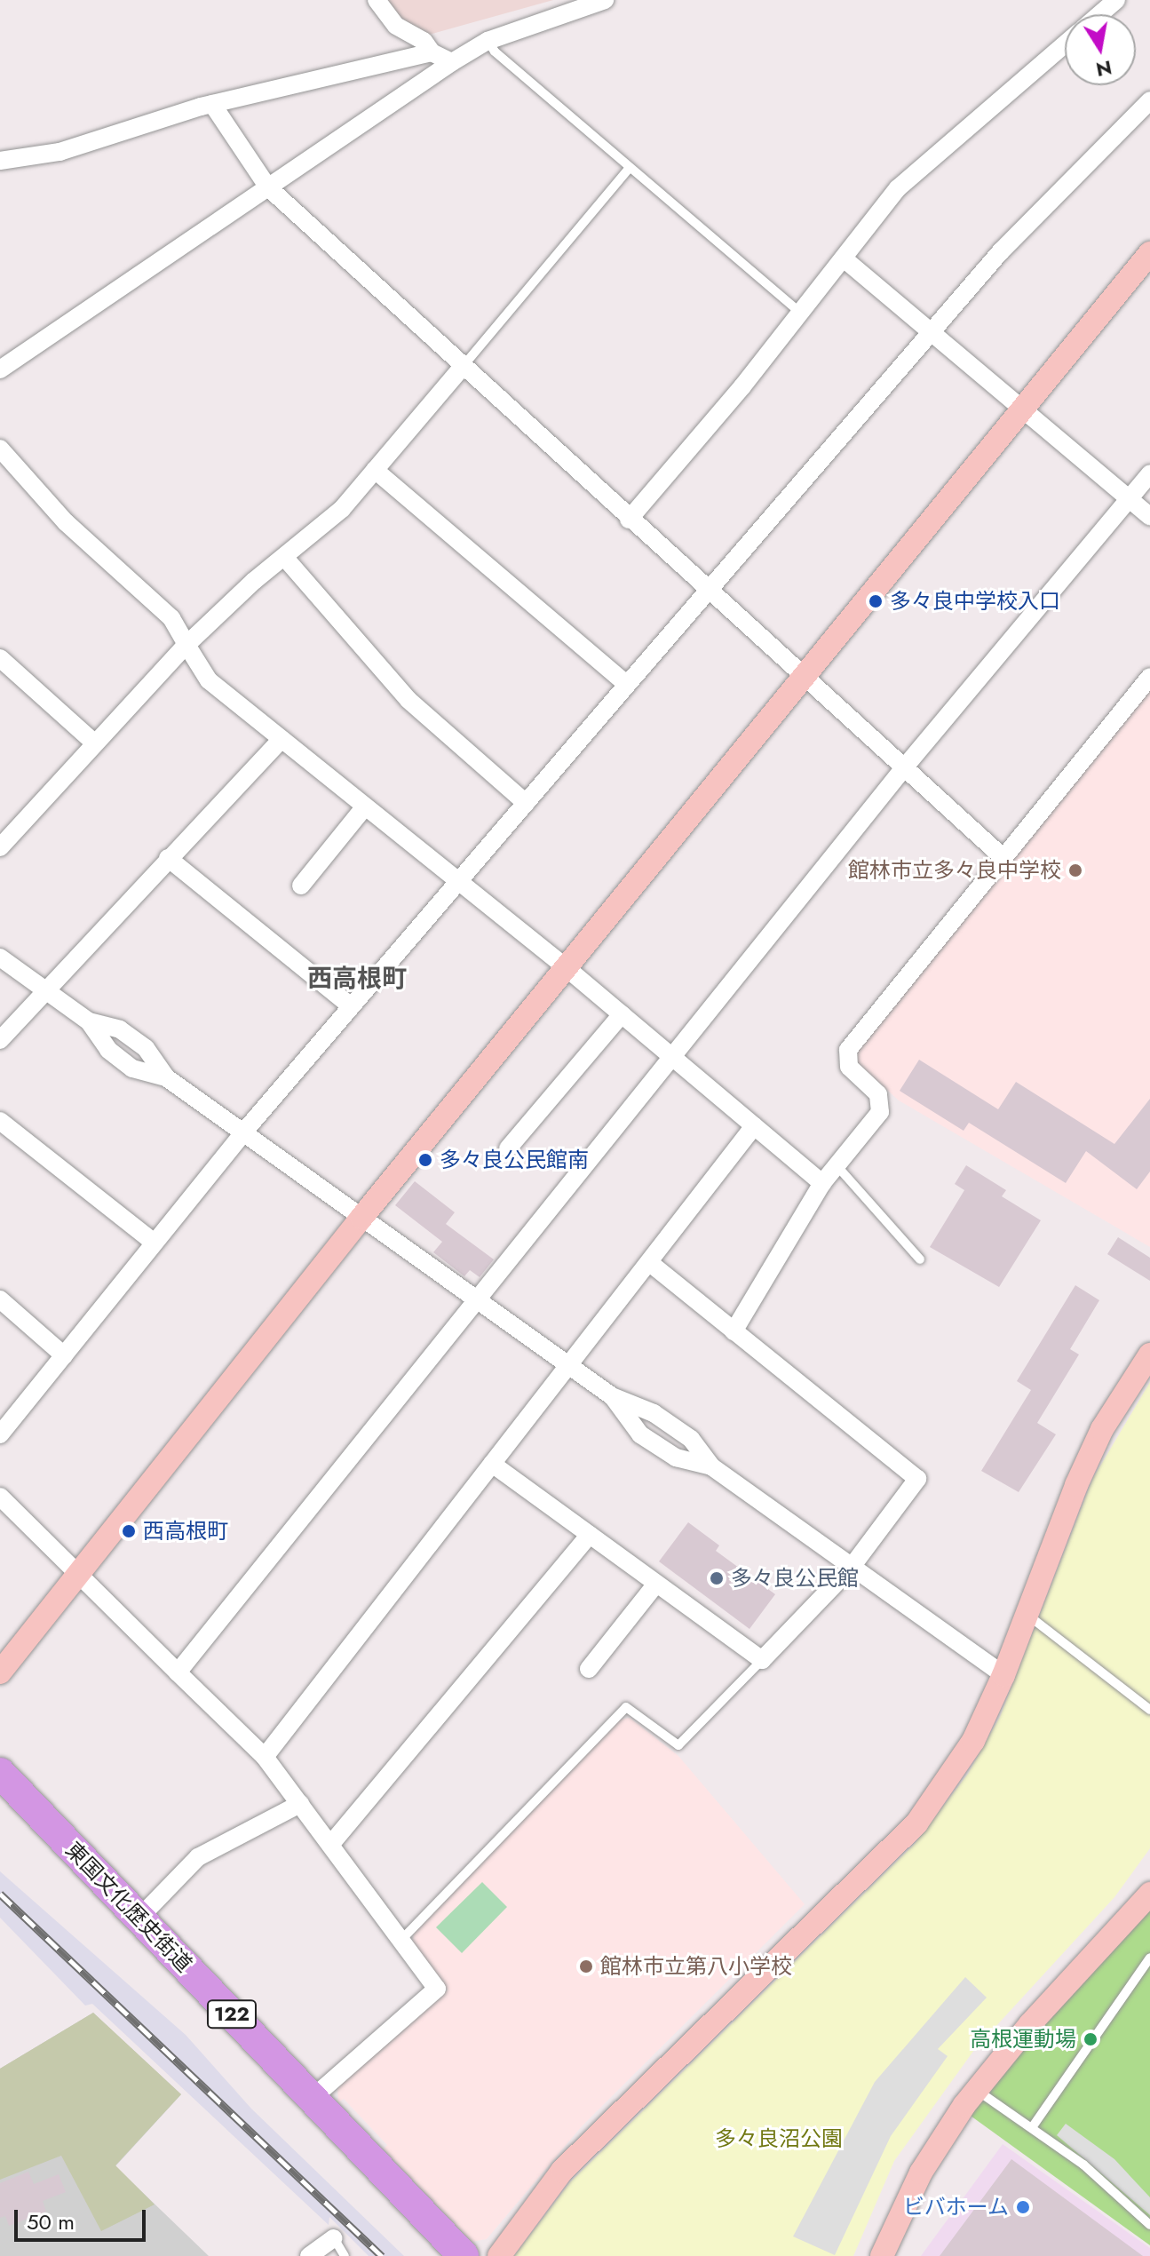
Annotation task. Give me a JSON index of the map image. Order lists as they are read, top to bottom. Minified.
{"streets":{"highway":["東国文化歴史街道","122"]},"districts":["西高根町"],"parks":["多々良沼公園"],"places":["多々良中学校入口","館林市立多々良中学校","多々良公民館南","西高根町","多々良公民館","館林市立第八小学校","高根運動場","ビバホーム"],"scale_bar":"50 m","north":"bottom"}
